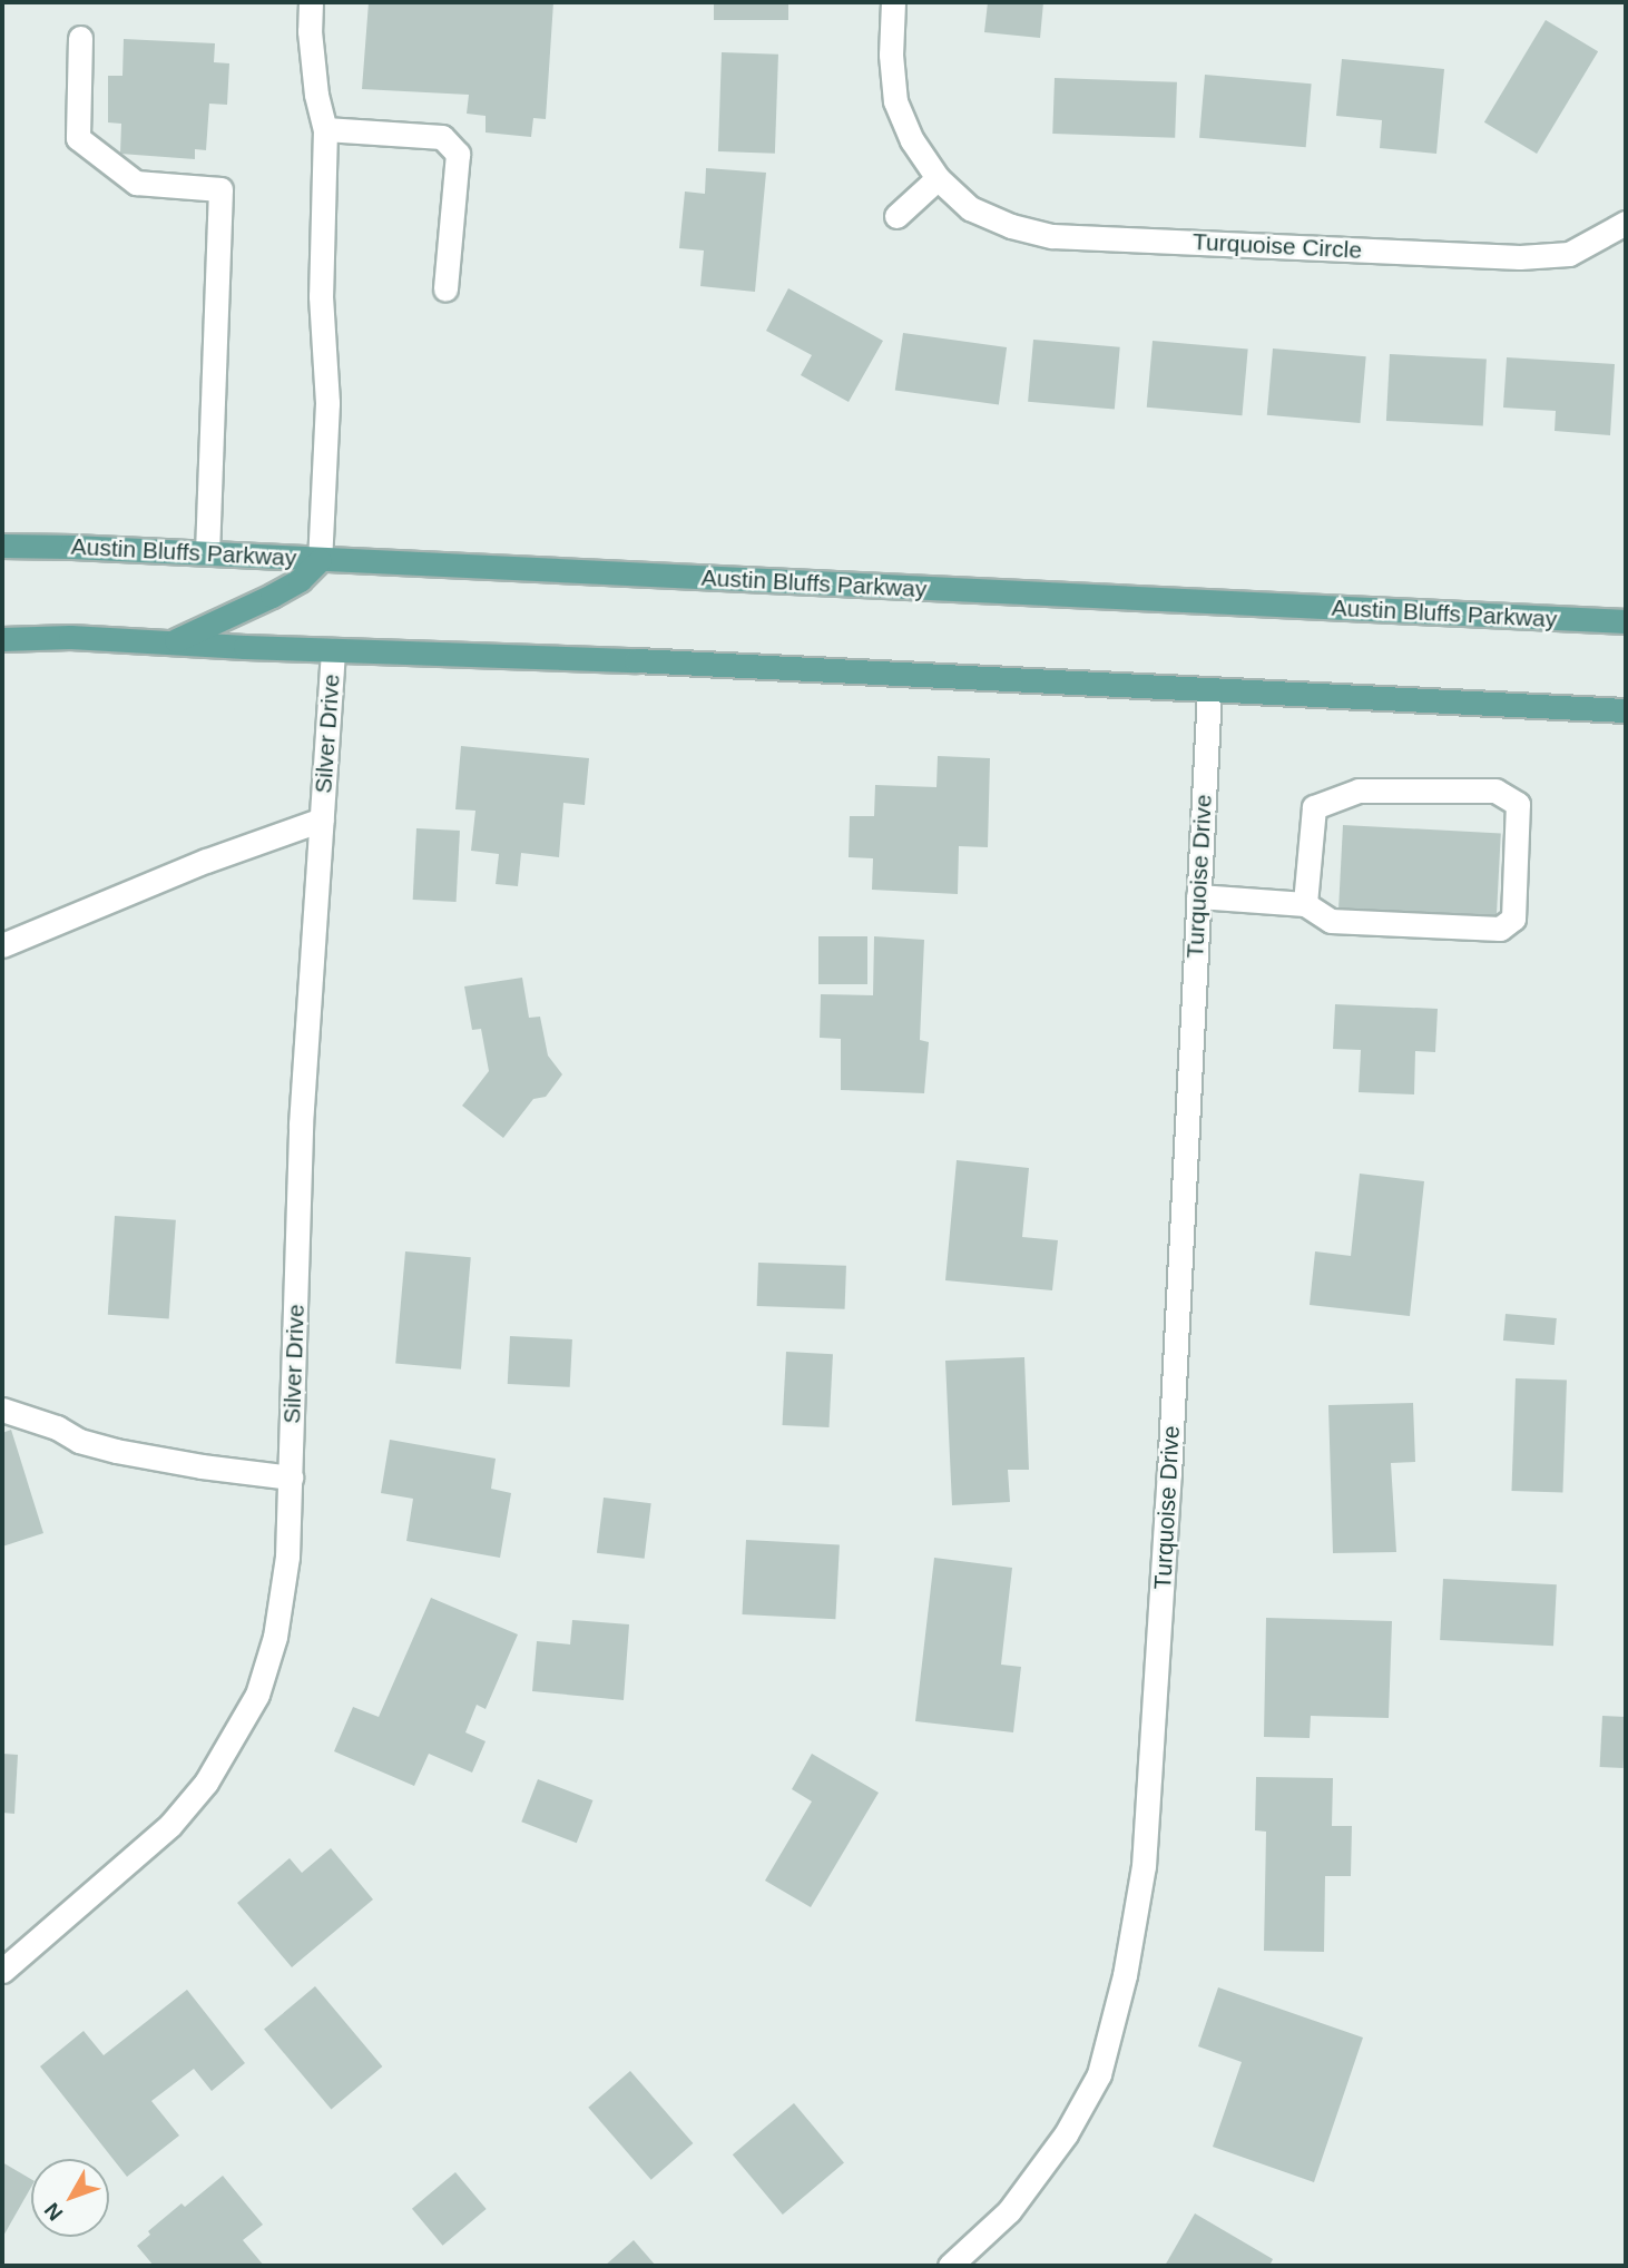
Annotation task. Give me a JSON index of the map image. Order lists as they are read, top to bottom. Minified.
{"streets":{"main road":["Austin Bluffs Parkway"],"street":["Turquoise Circle","Silver Drive","Turquoise Drive"]},"north":"bottom left"}
